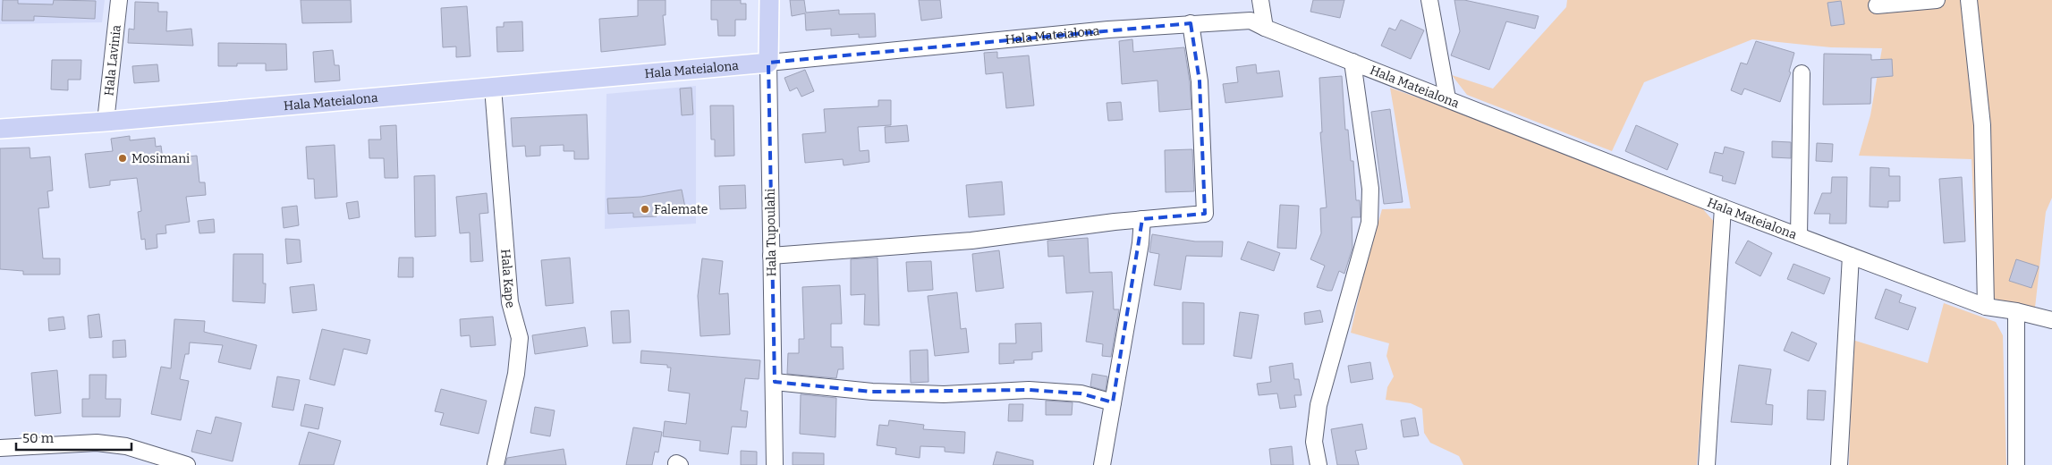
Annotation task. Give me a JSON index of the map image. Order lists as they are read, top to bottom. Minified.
{"streets":{"main road":["Hala Mateialona","Hala Tupoulahi"],"street":["Hala Lavinia","Hala Kape"]},"crossings":[["Hala Mateialona","Hala Lavinia"],["Hala Mateialona","Hala Tupoulahi"],["Hala Mateialona","Hala Kape"]],"places":["Mosimani","Falemate"],"scale_bar":"50 m"}
